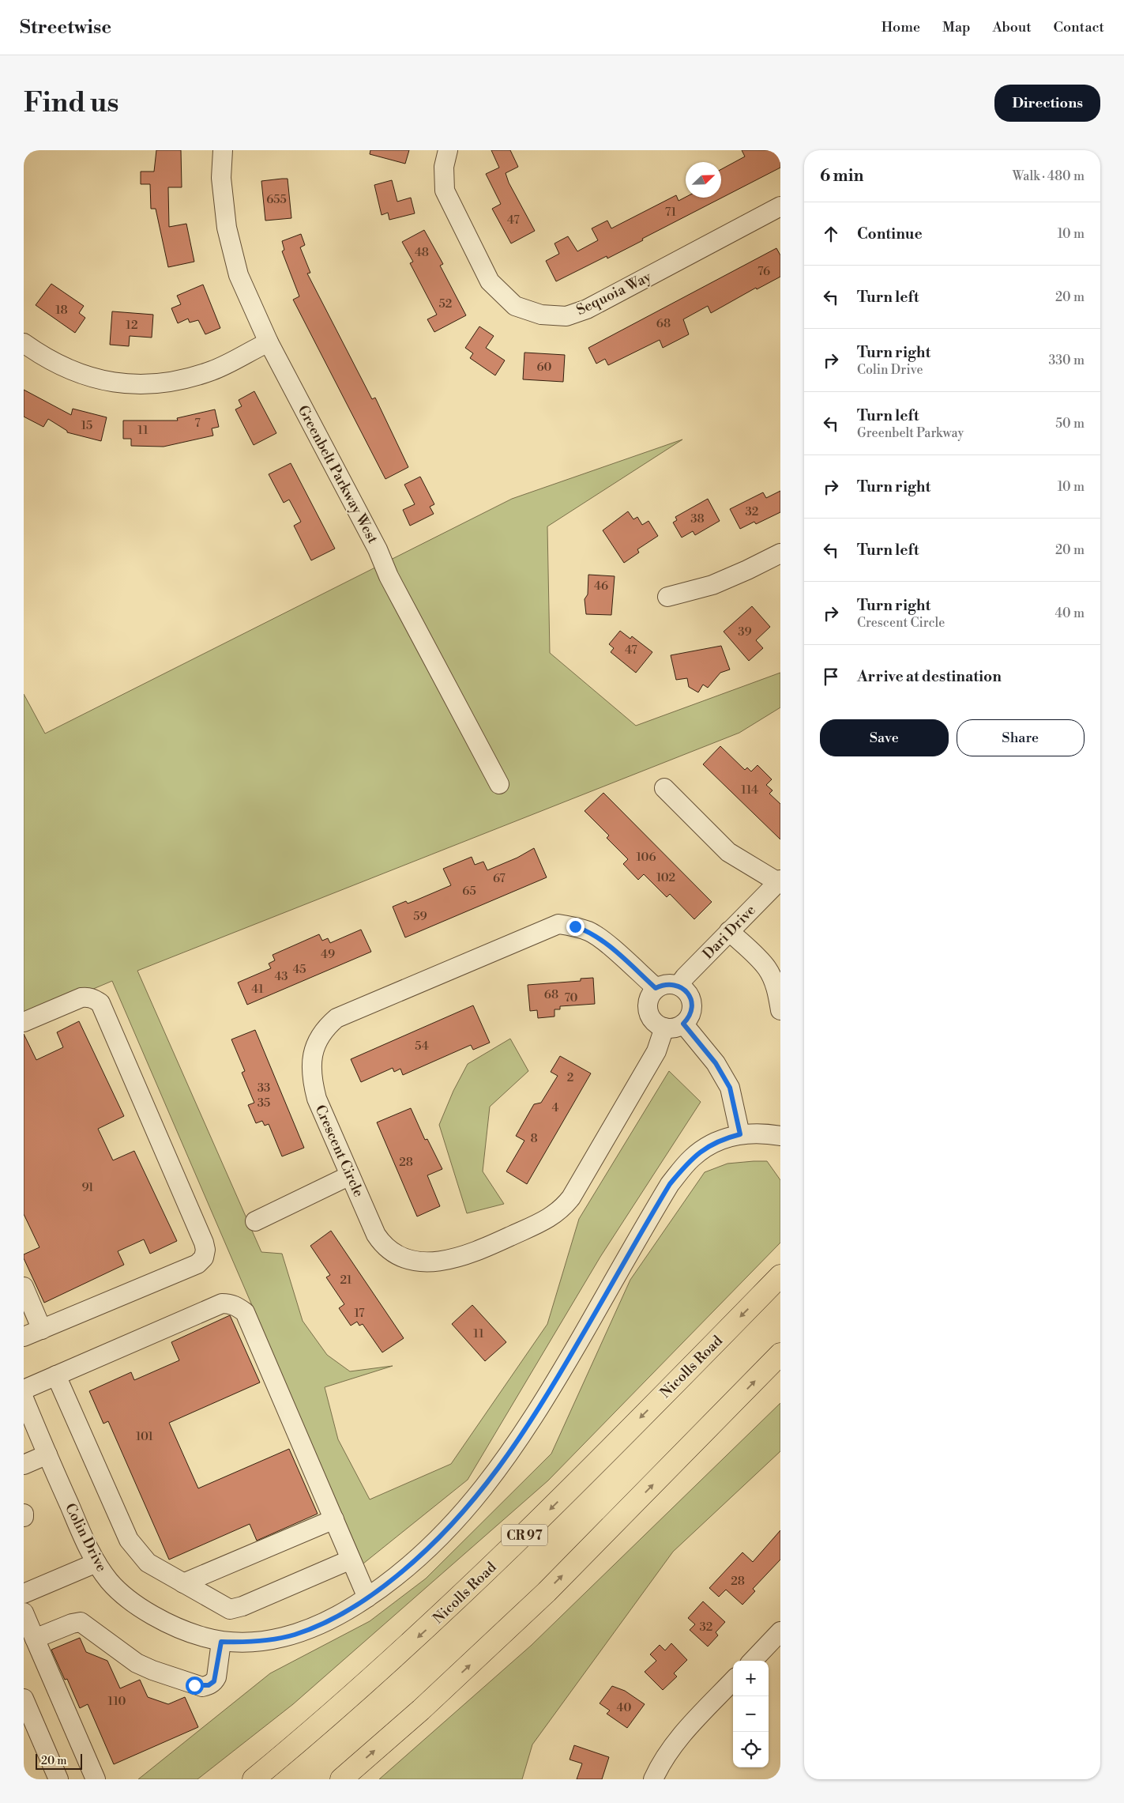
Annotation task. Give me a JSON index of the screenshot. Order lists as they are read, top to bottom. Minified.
{"streets":{"highway":["Nicolls Road","CR 97"],"street":["Sequoia Way","Greenbelt Parkway West","Dari Drive","Crescent Circle","Colin Drive"]},"crossings":[["Dari Drive","Crescent Circle"]],"house_numbers":["655","71","47","48","76","52","18","68","12","60","7","15","11","32","38","46","39","47","114","106","102","67","65","59","49","45","43","41","68","70","54","2","33","35","4","8","28","91","21","17","11","101","28","32","110","40"],"scale_bar":"20 m","north":"top right","page":{"header":"Streetwise","nav":["Home","Map","About","Contact"],"buttons":["Directions",["Save","Share"]],"title":"Find us","heading":["6 min","Walk · 480 m"],"list":[["Continue","10 m"],["Turn left","20 m"],["Turn right","Colin Drive","330 m"],["Turn left","Greenbelt Parkway","50 m"],["Turn right","10 m"],["Turn left","20 m"],["Turn right","Crescent Circle","40 m"],"Arrive at destination"],"map_buttons":["+","−"],"scale":"20 m"}}
